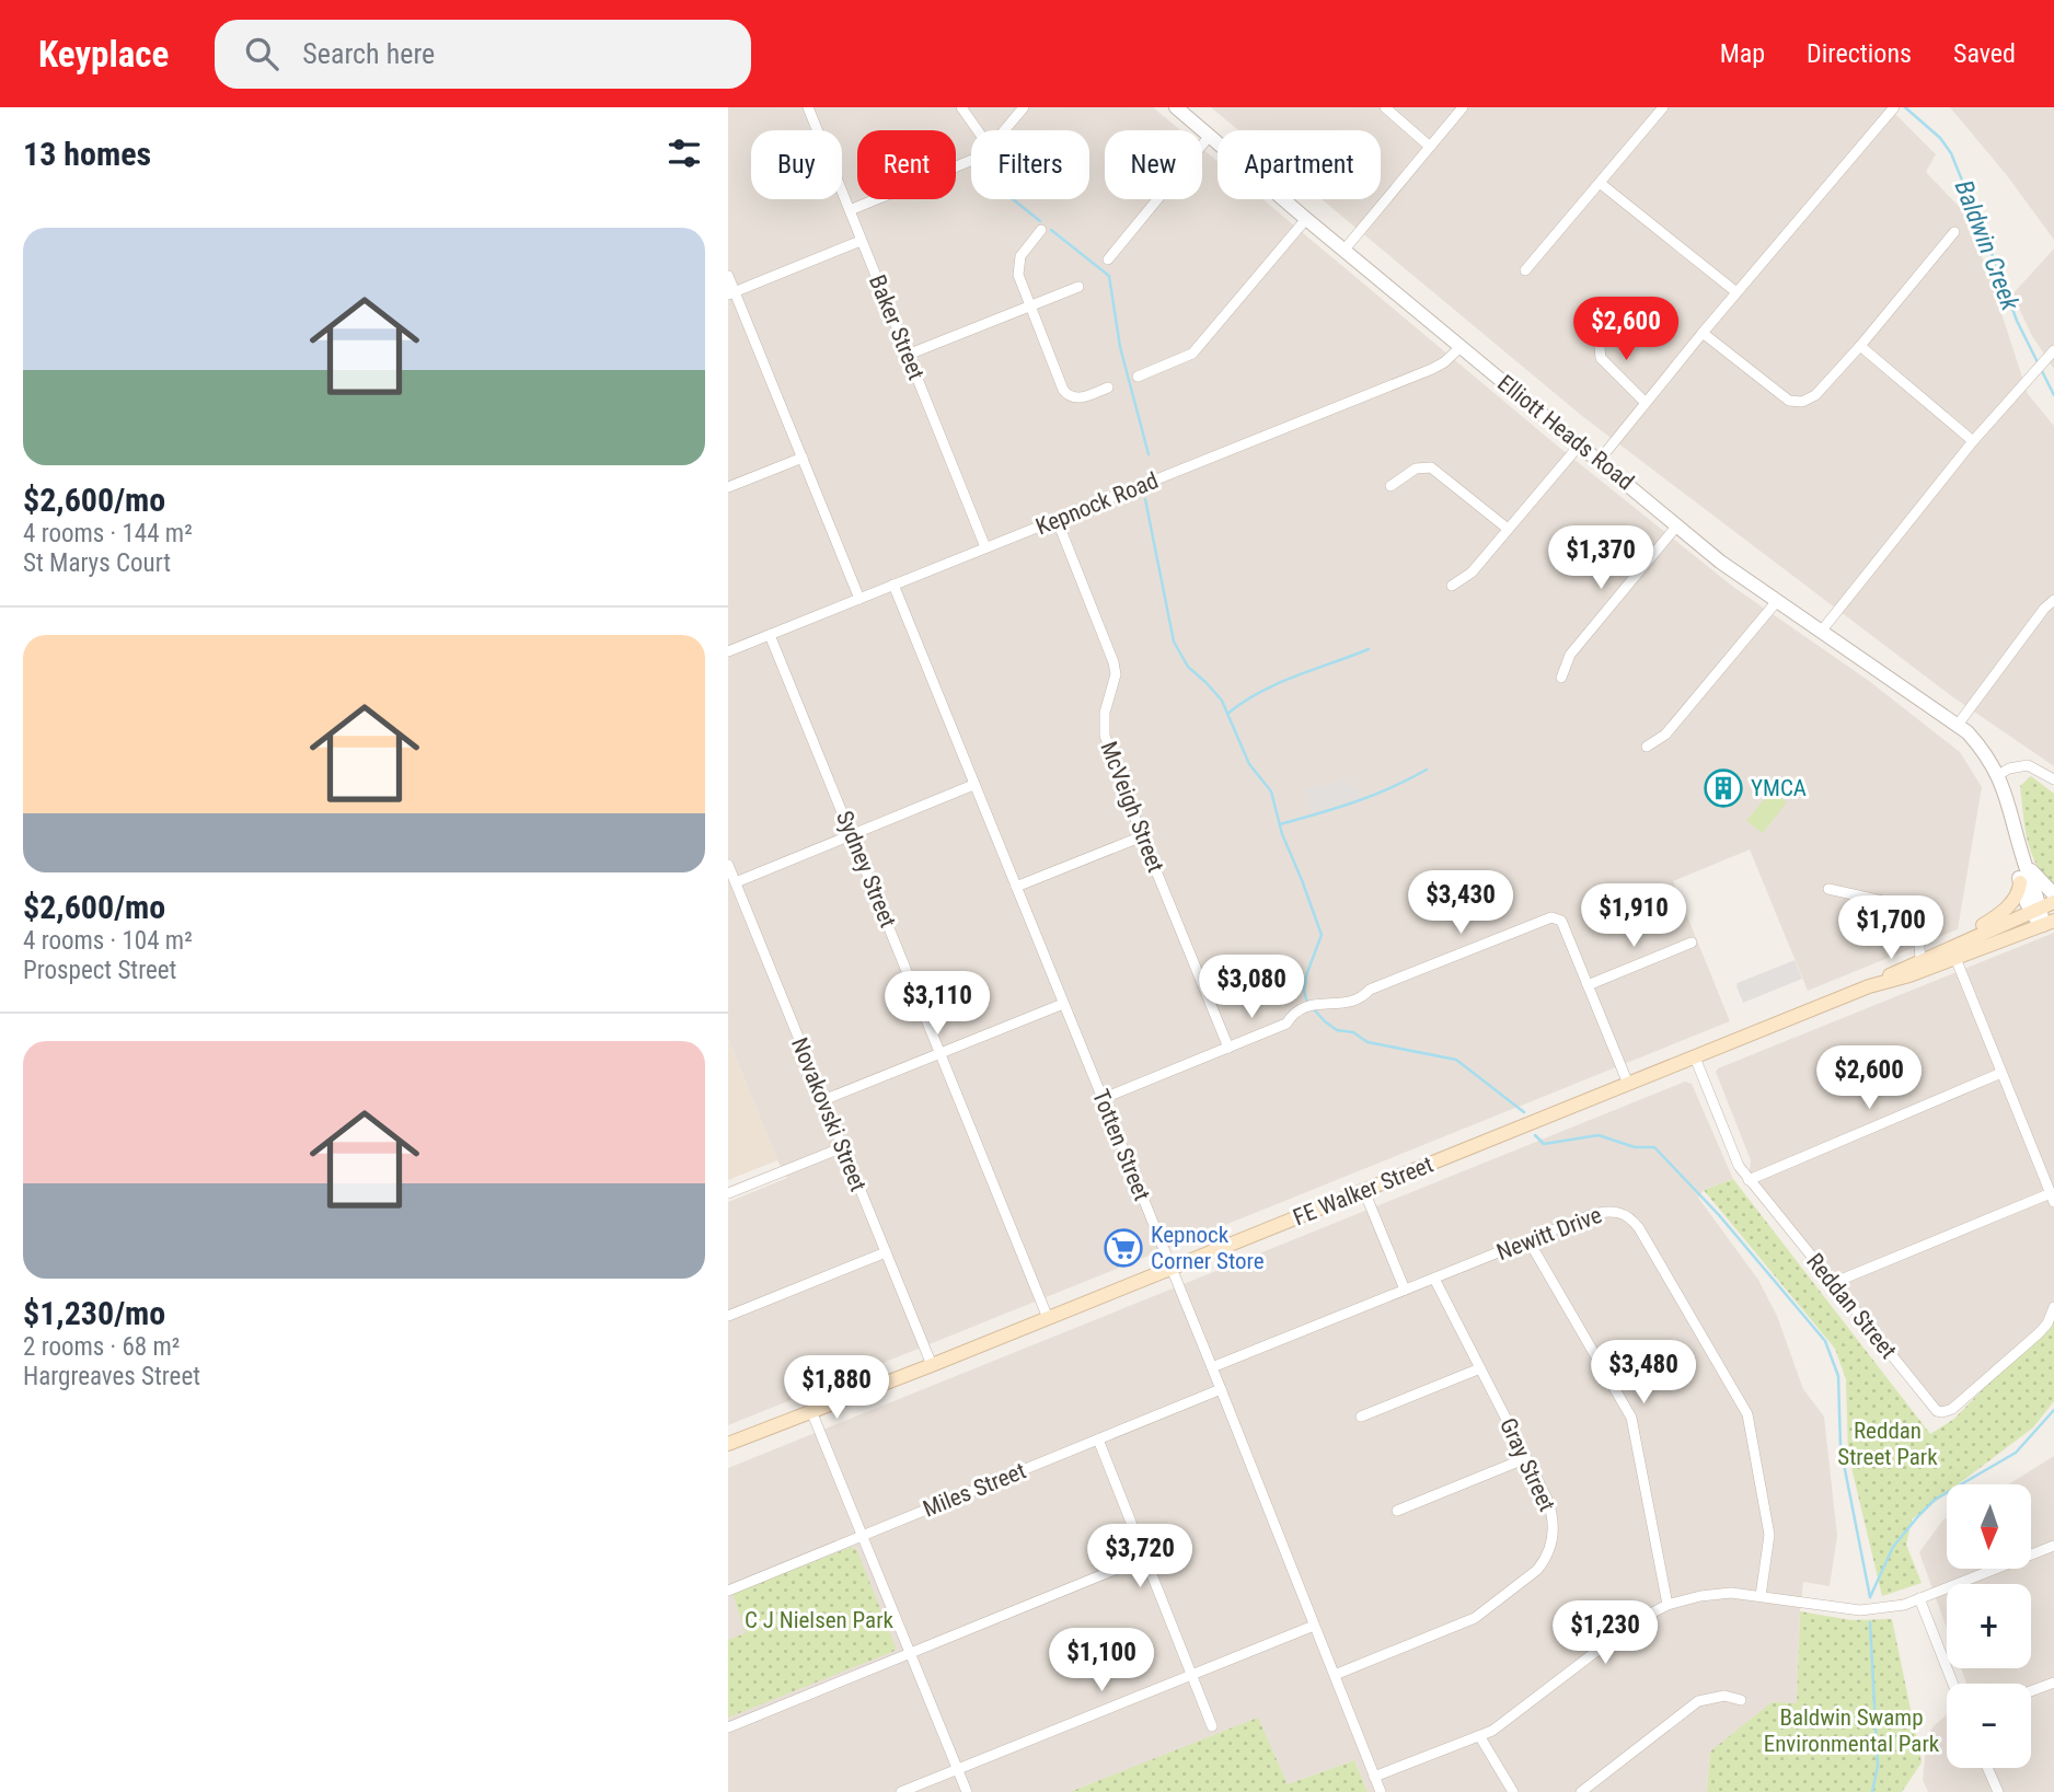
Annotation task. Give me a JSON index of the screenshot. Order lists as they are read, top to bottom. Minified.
{"streets":{"main road":["FE Walker Street"],"street":["Baker Street","Elliott Heads Road","Kepnock Road","McVeigh Street","Sydney Street","Novakovski Street","Totten Street","Newitt Drive","Reddan Street","Gray Street","Miles Street"]},"crossings":[["Baker Street","Kepnock Road"],["Elliott Heads Road","Kepnock Road"],["Elliott Heads Road","FE Walker Street"],["Kepnock Road","McVeigh Street"],["Kepnock Road","Sydney Street"],["Kepnock Road","Totten Street"],["Sydney Street","FE Walker Street"],["Novakovski Street","FE Walker Street"],["Totten Street","FE Walker Street"],["Totten Street","Newitt Drive"],["Totten Street","Gray Street"],["Totten Street","Miles Street"],["FE Walker Street","Reddan Street"],["Newitt Drive","Gray Street"]],"water":["Baldwin Creek"],"parks":["Reddan Street Park","C J Nielsen Park","Baldwin Swamp Environmental Park"],"places":{"building":["YMCA"],"supermarket":["Kepnock Corner Store"]},"north":"bottom","page":{"header":"Keyplace","search":"Search here","nav":["Map","Directions","Saved"],"heading":"13 homes","chip":["Buy","Rent","Filters","New","Apartment"],"list":[{"name":"$2,600/mo","note":"4 rooms · 144 m² · St Marys Court"},{"name":"$2,600/mo","note":"4 rooms · 104 m² · Prospect Street"},{"name":"$1,230/mo","note":"2 rooms · 68 m² · Hargreaves Street"}],"price":["$2,600","$1,370","$3,430","$1,910","$1,700","$3,080","$3,110","$2,600","$3,480","$1,880","$3,720","$1,230","$1,100"],"map_buttons":["+","−"]}}
